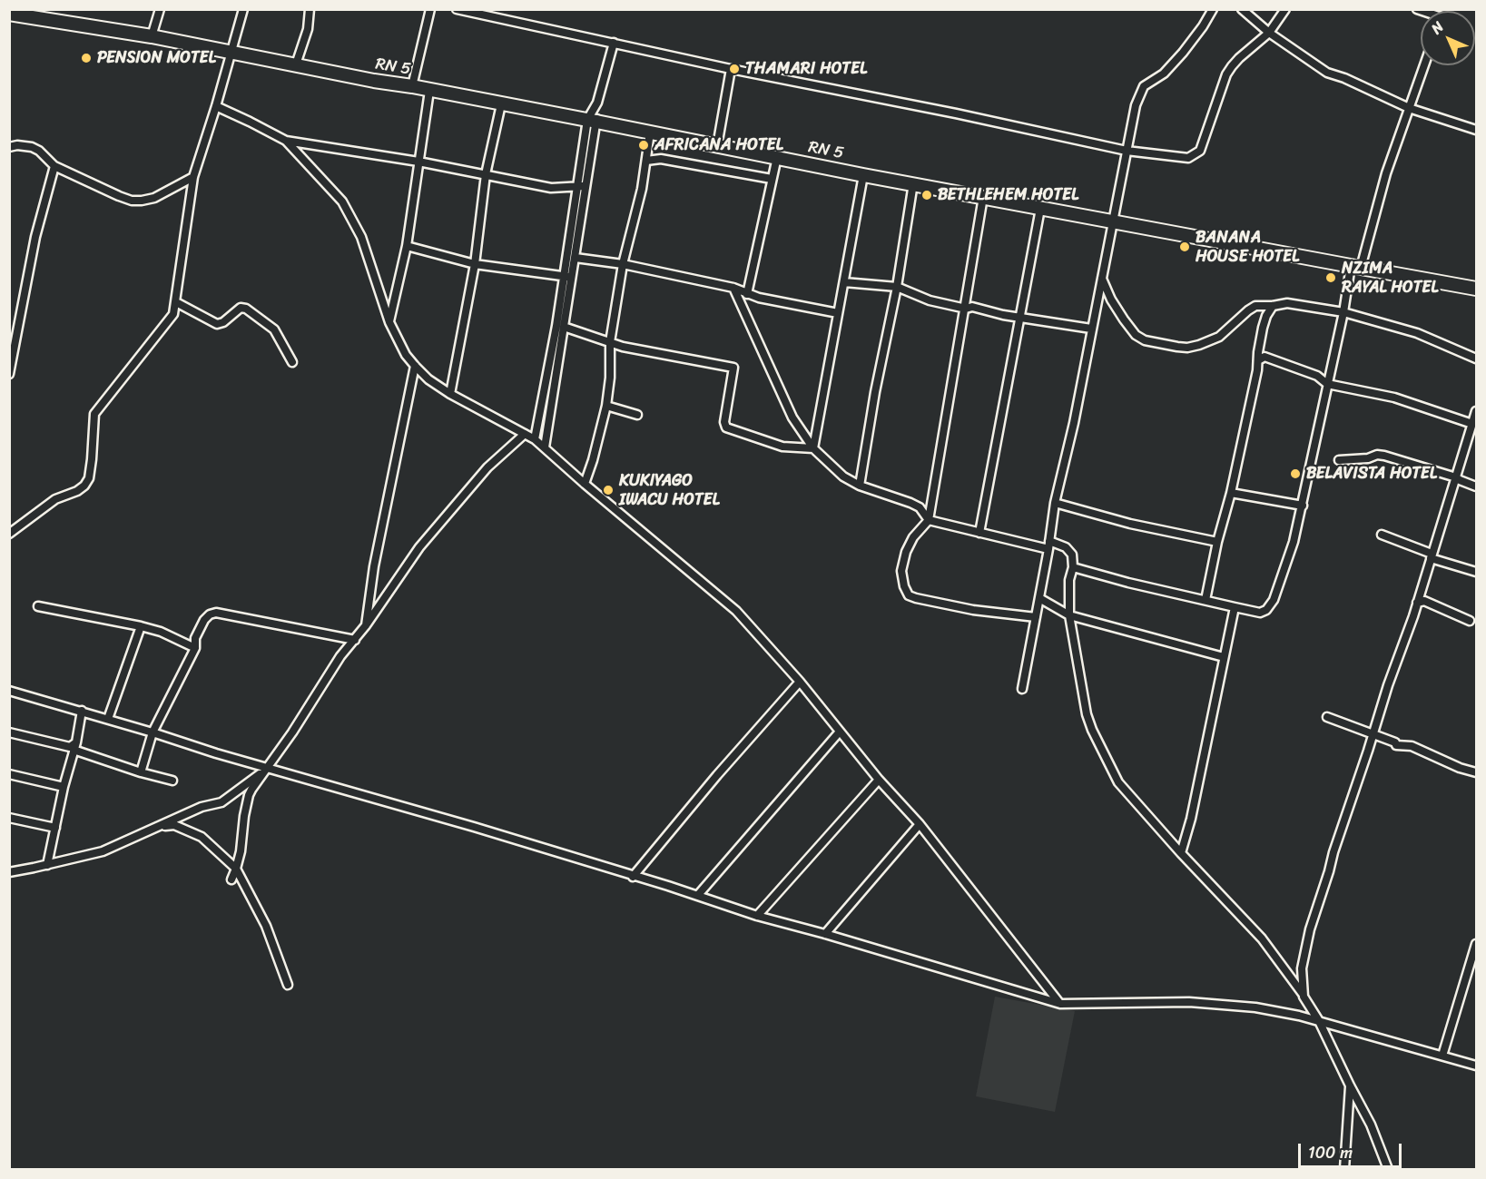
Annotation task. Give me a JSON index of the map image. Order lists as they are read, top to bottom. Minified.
{"streets":{"main road":["RN 5"]},"places":["PENSION MOTEL","THAMARI HOTEL","AFRICANA HOTEL","BETHLEHEM HOTEL","BANANA HOUSE HOTEL","NZIMA RAYAL HOTEL","BELAVISTA HOTEL","KUKIYAGO IWACU HOTEL"],"scale_bar":"100 m","north":"top left"}
